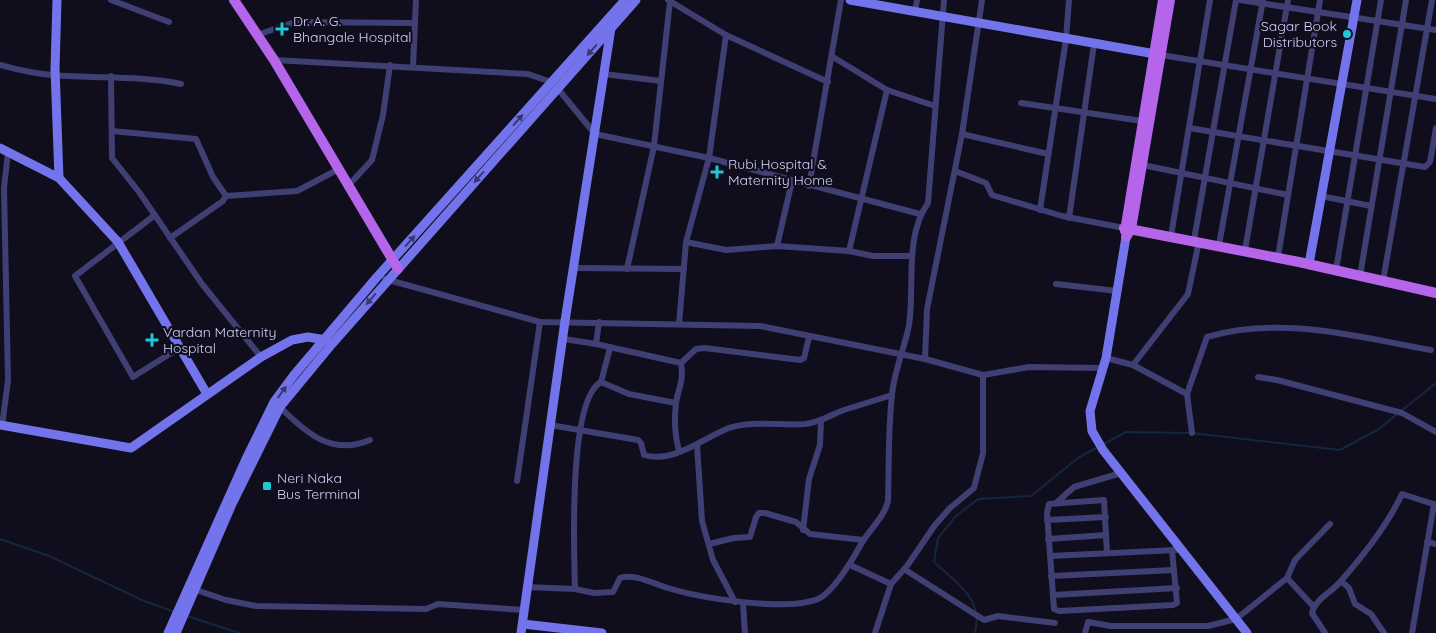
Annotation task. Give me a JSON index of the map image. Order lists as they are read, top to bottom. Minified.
{"places":{"health":["Dr. A. G. Bhangale Hospital","Rubi Hospital & Maternity Home","Vardan Maternity Hospital"],"other":["Sagar Book Distributors"],"transit":["Neri Naka Bus Terminal"]}}
